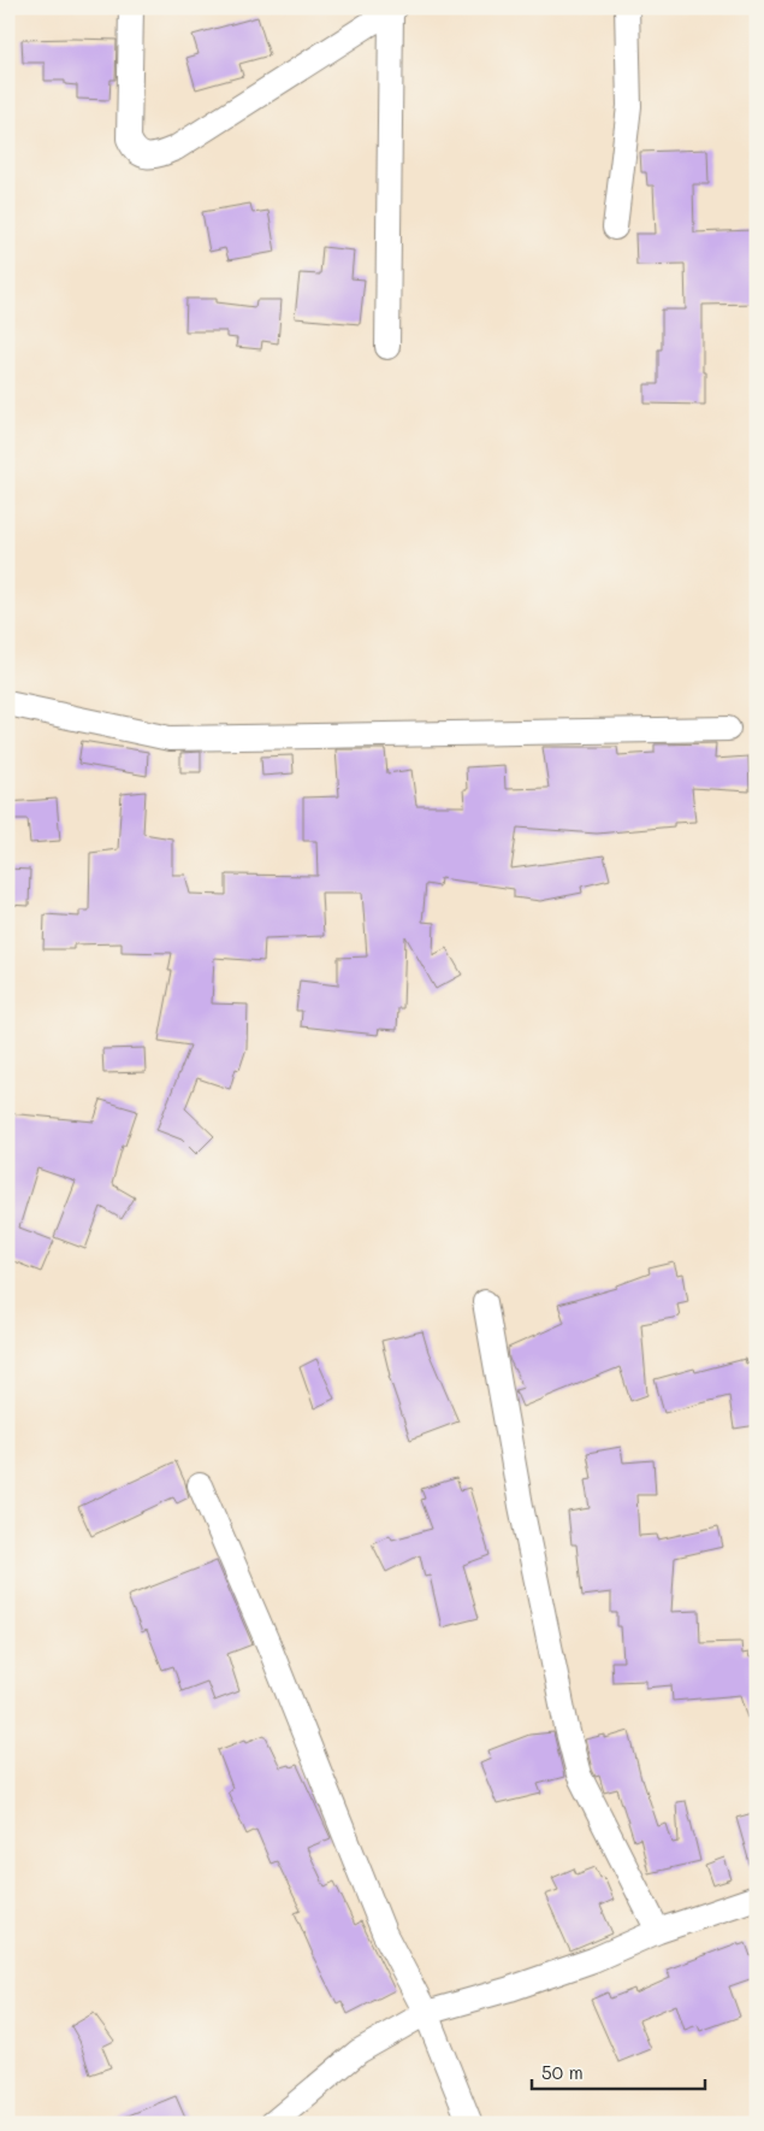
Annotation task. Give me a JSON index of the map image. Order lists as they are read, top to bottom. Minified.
{"scale_bar":"50 m"}
